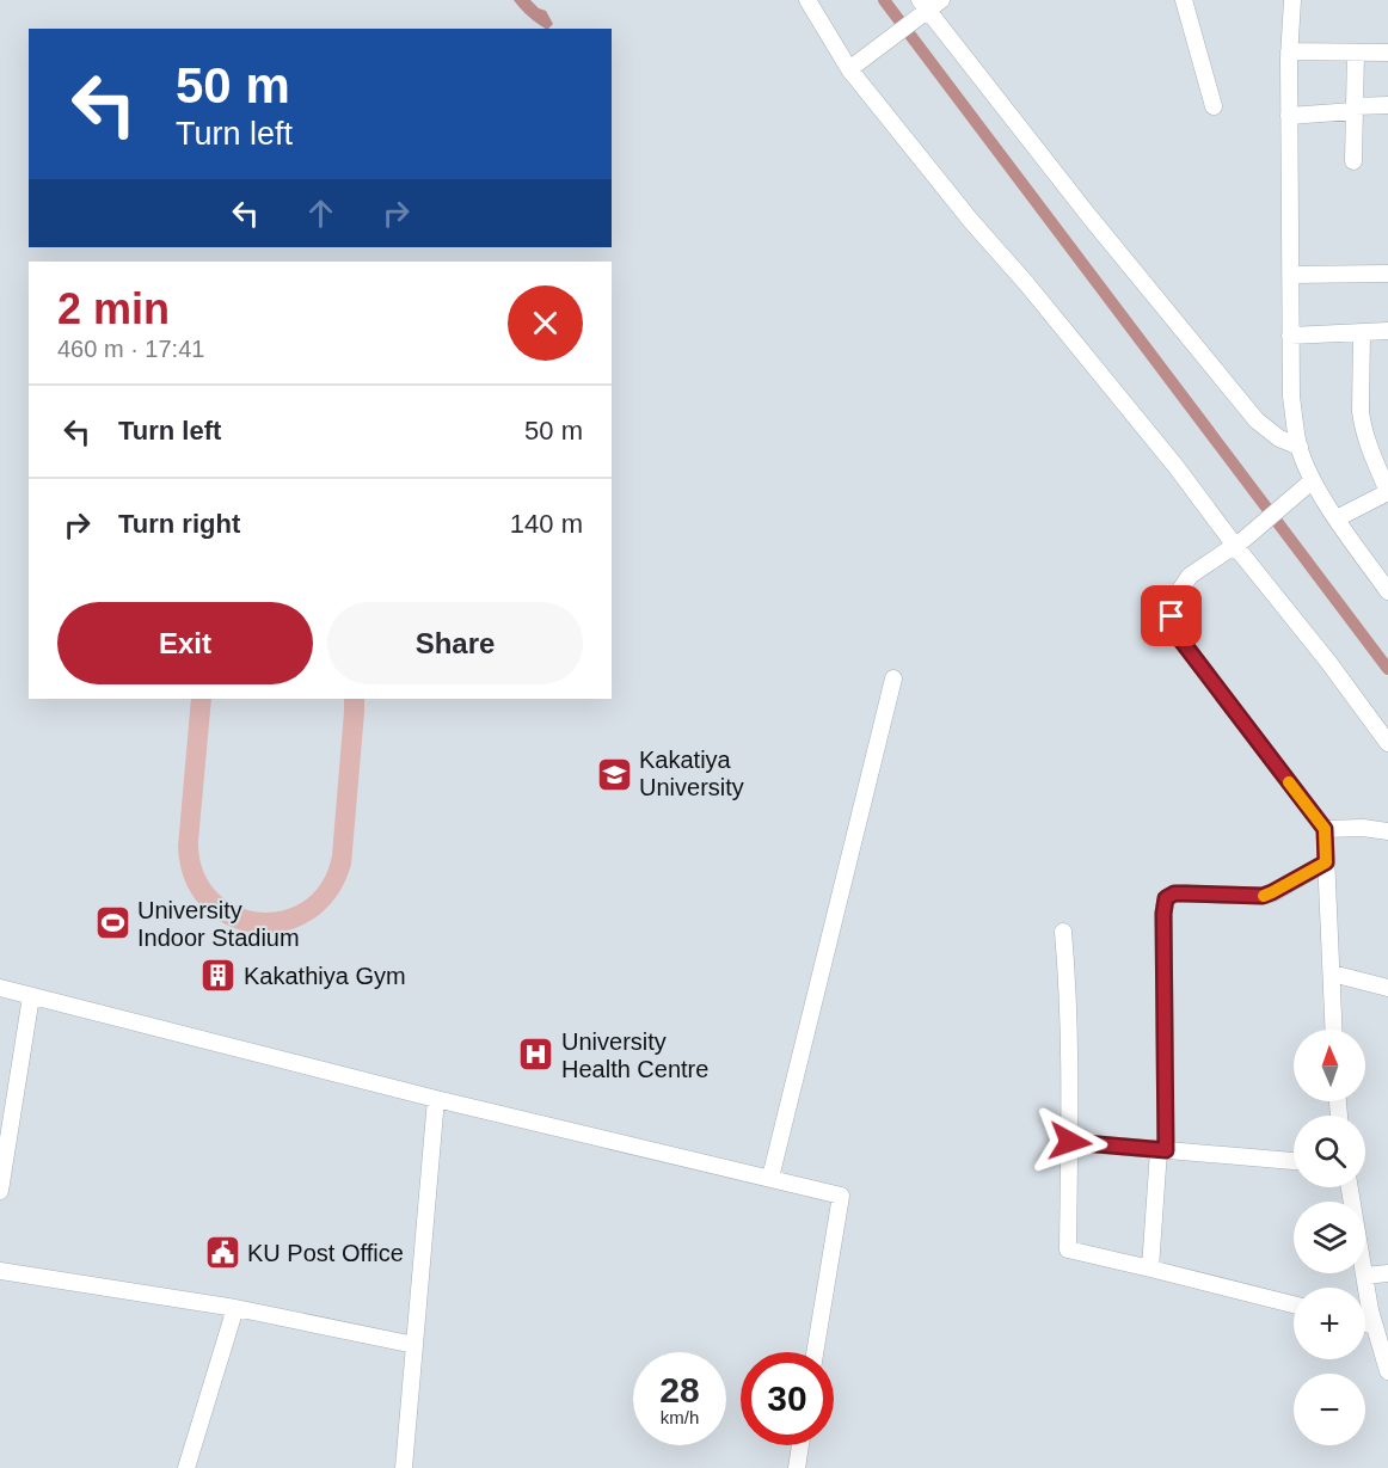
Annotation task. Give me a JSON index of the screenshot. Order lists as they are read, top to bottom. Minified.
{"places":{"school or university":["Kakatiya University"],"sports":["University Indoor Stadium"],"building":["Kakathiya Gym"],"hospital":["University Health Centre"],"public building":["KU Post Office"]},"north":"top","page":{"turn":["50 m","Turn left"],"heading":["2 min","460 m · 17:41"],"list":[{"name":"Turn left","value":"50 m"},{"name":"Turn right","value":"140 m"}],"buttons":["Exit","Share"],"map_buttons":["+","−"],"speed":"28 km/h","limit":"30"}}
